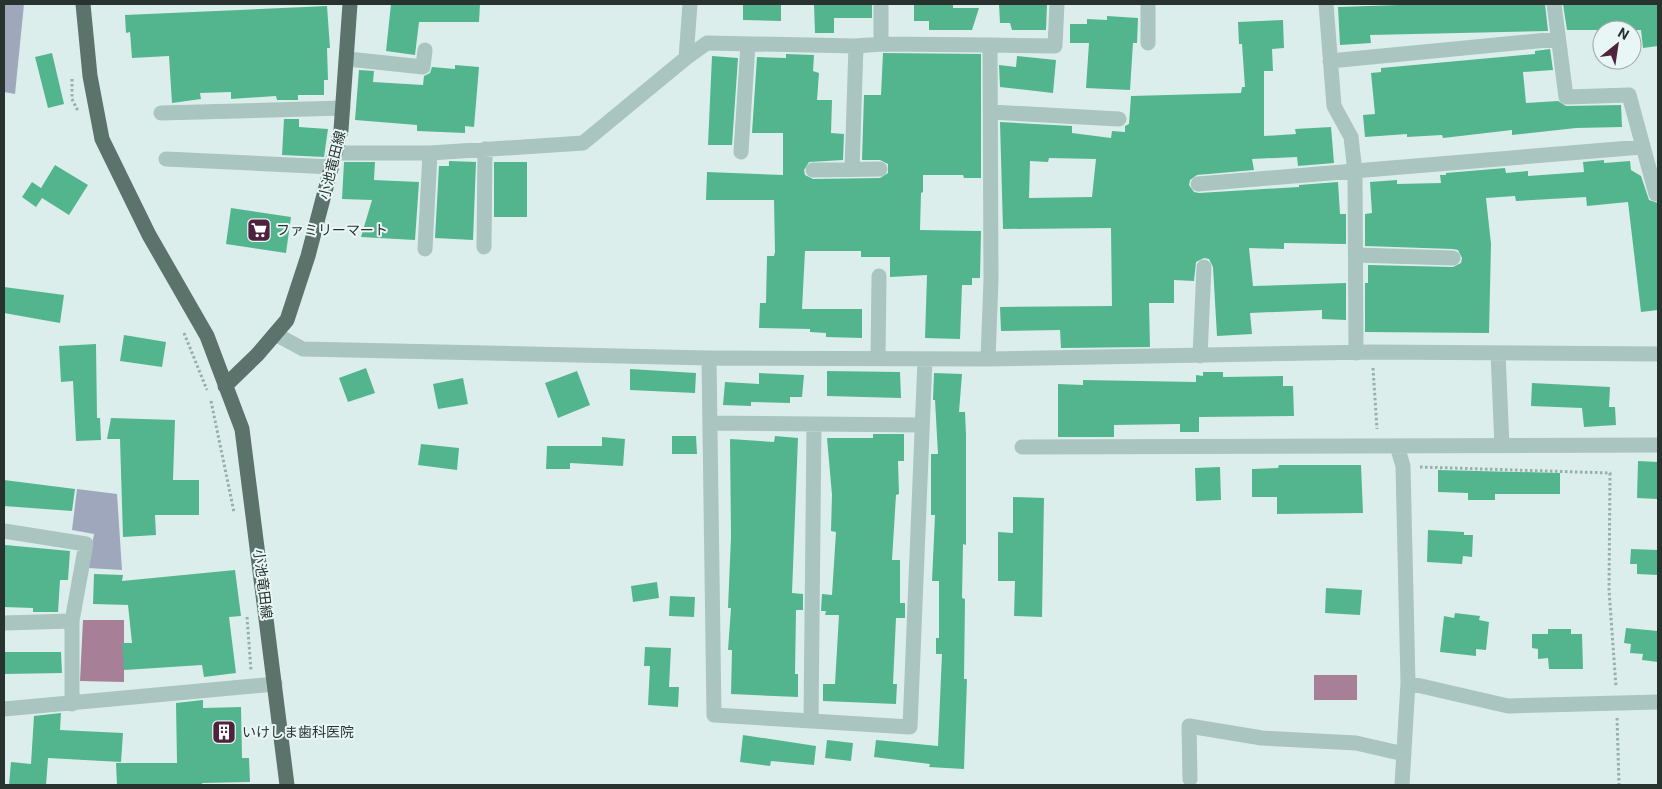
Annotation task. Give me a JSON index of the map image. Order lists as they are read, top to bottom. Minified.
{"streets":{"main road":["小池竜田線"]},"places":{"supermarket":["ファミリーマート"],"building":["いけしま歯科医院"]},"north":"top right"}
